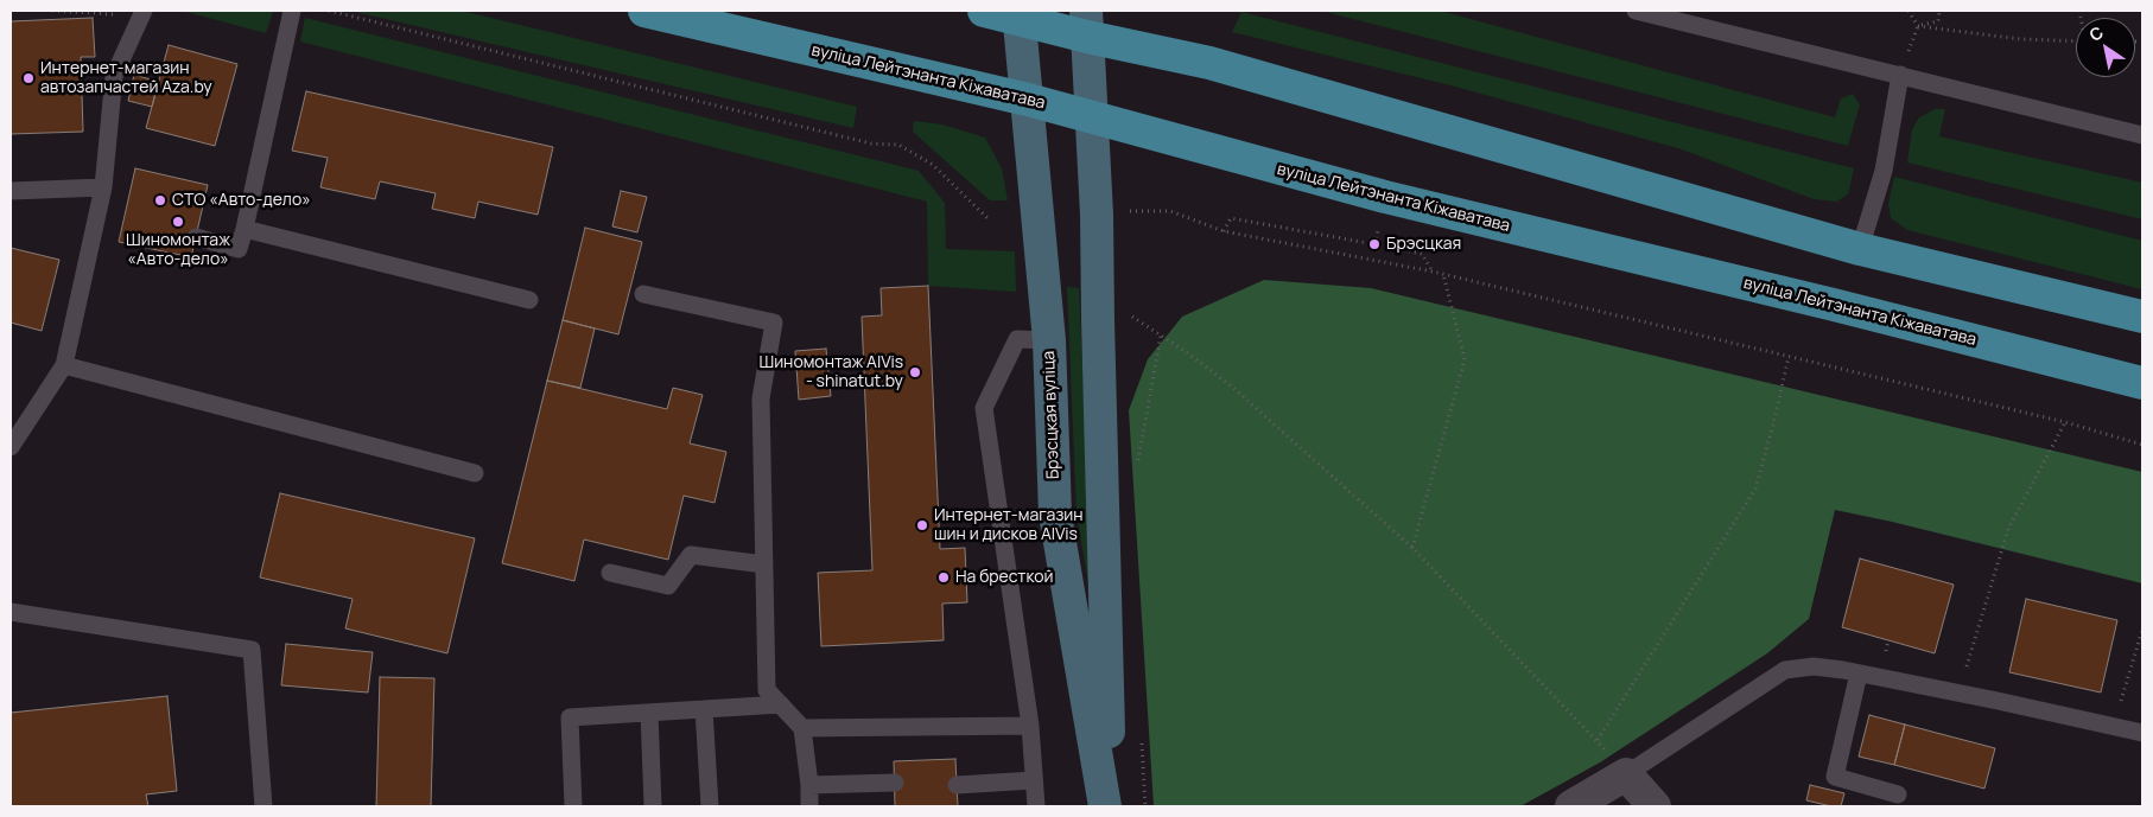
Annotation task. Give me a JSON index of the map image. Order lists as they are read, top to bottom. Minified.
{"streets":{"main road":["вуліца Лейтэнанта Кіжаватава"],"street":["Брэсцкая вуліца"]},"crossings":[["вуліца Лейтэнанта Кіжаватава","Брэсцкая вуліца"]],"places":["Интернет-магазин автозапчастей Aza.by","СТО «Авто-дело»","Шиномонтаж «Авто-дело»","Брэсцкая","Шиномонтаж AlVis - shinatut.by","Интернет-магазин шин и дисков AlVis","На бресткой"],"north":"top left"}
